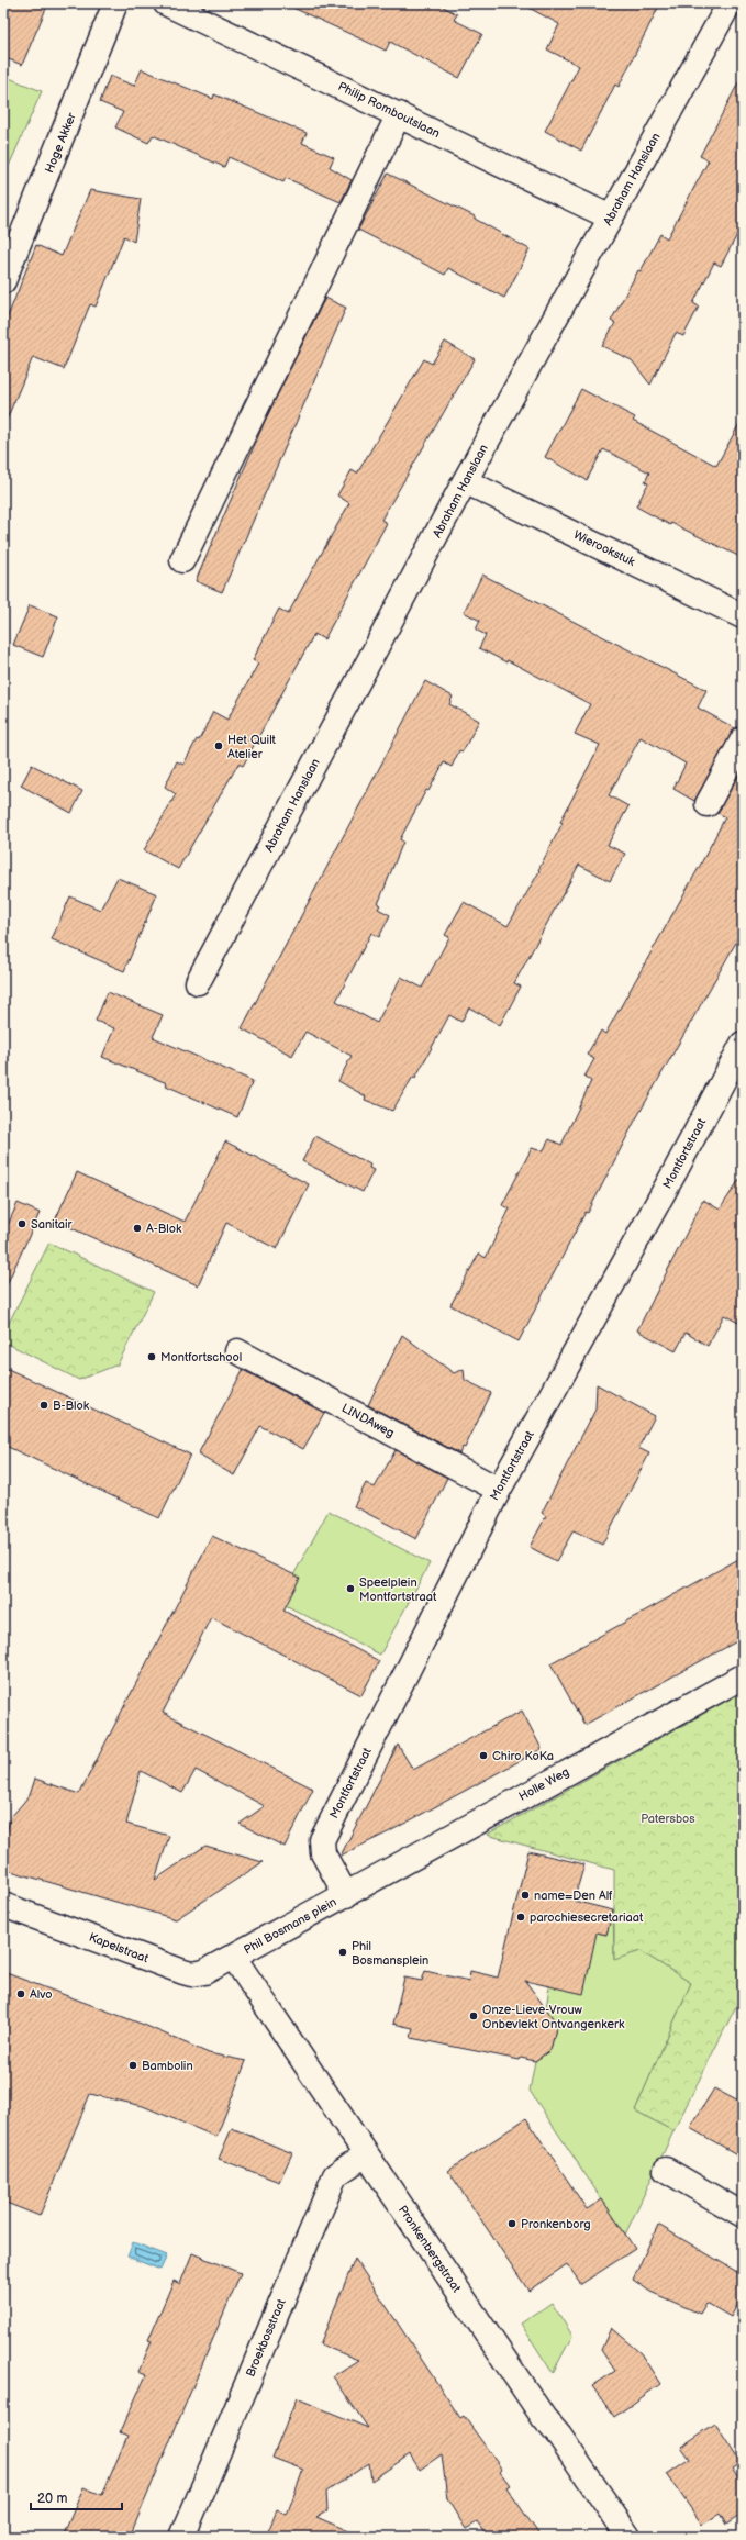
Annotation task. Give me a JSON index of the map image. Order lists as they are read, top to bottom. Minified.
{"streets":{"street":["Philip Romboutslaan","Hoge Akker","Abraham Hanslaan","Wierookstuk","Montfortstraat","LINDAweg","Holle Weg","Phil Bosmans plein","Kapelstraat","Pronkenbergstraat","Broekbosstraat"]},"crossings":[["Philip Romboutslaan","Abraham Hanslaan"],["Abraham Hanslaan","Wierookstuk"],["Montfortstraat","LINDAweg"],["Montfortstraat","Holle Weg"],["Montfortstraat","Phil Bosmans plein"],["Holle Weg","Phil Bosmans plein"],["Phil Bosmans plein","Kapelstraat"],["Phil Bosmans plein","Pronkenbergstraat"],["Kapelstraat","Pronkenbergstraat"],["Pronkenbergstraat","Broekbosstraat"]],"parks":["Patersbos"],"places":["Het Quilt Atelier","Sanitair","A-Blok","Montfortschool","B-Blok","Speelplein Montfortstraat","Chiro KoKa","name=Den Alf","parochiesecretariaat","Phil Bosmansplein","Alvo","Onze-Lieve-Vrouw Onbevlekt Ontvangenkerk","Bambolin","Pronkenborg"],"scale_bar":"20 m"}
